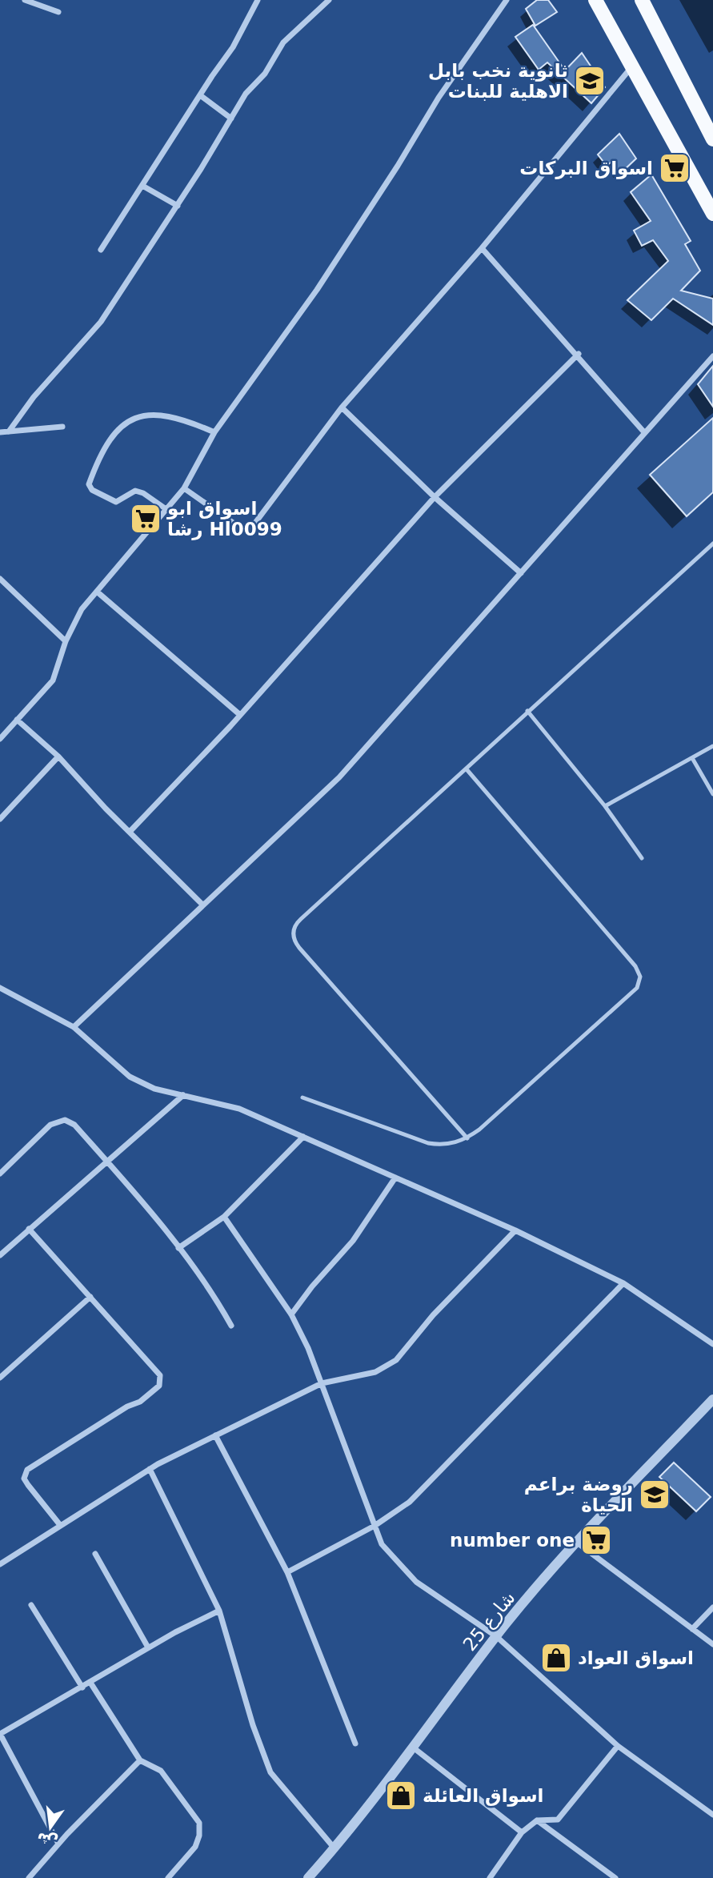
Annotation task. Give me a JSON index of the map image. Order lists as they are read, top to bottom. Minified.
{"streets":{"street":["شارع 25"]},"places":{"school or university":["ثانوية نخب بابل الاهلية للبنات","روضة براعم الحياة"],"supermarket":["اسواق البركات","اسواق ابو رشا Hl0099","number one"],"shop":["اسواق العواد","اسواق العائلة"]},"north":"bottom"}
